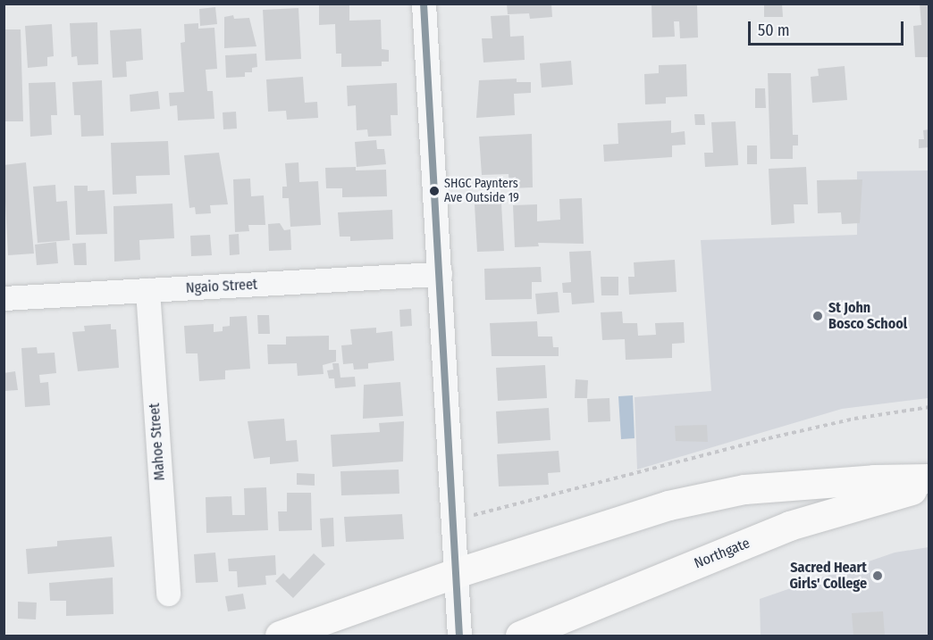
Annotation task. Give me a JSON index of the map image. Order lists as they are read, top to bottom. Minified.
{"streets":{"highway":["Northgate"],"street":["Ngaio Street","Mahoe Street"]},"crossings":[["Ngaio Street","Mahoe Street"]],"places":["SHGC Paynters Ave Outside 19","St John Bosco School","Sacred Heart Girls' College"],"scale_bar":"50 m"}
